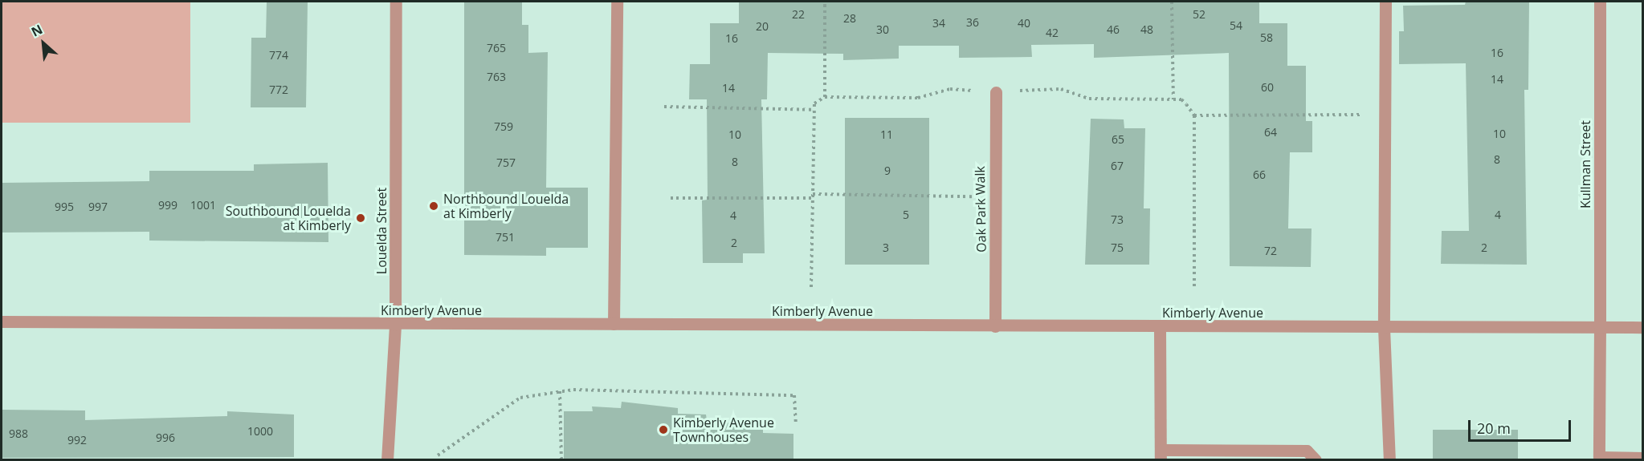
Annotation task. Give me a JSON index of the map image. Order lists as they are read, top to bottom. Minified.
{"streets":{"street":["Kullman Street","Oak Park Walk","Louelda Street","Kimberly Avenue"]},"crossings":[["Kullman Street","Kimberly Avenue"],["Oak Park Walk","Kimberly Avenue"],["Louelda Street","Kimberly Avenue"]],"places":["Northbound Louelda at Kimberly","Southbound Louelda at Kimberly","Kimberly Avenue Townhouses"],"house_numbers":["22","52","28","36","34","40","54","20","30","46","48","42","58","16","765","16","774","763","14","60","14","772","759","64","10","10","11","65","8","8","757","67","9","66","999","1001","995","997","5","4","4","73","751","2","3","75","2","72","1000","988","996","992"],"scale_bar":"20 m","north":"top left"}
